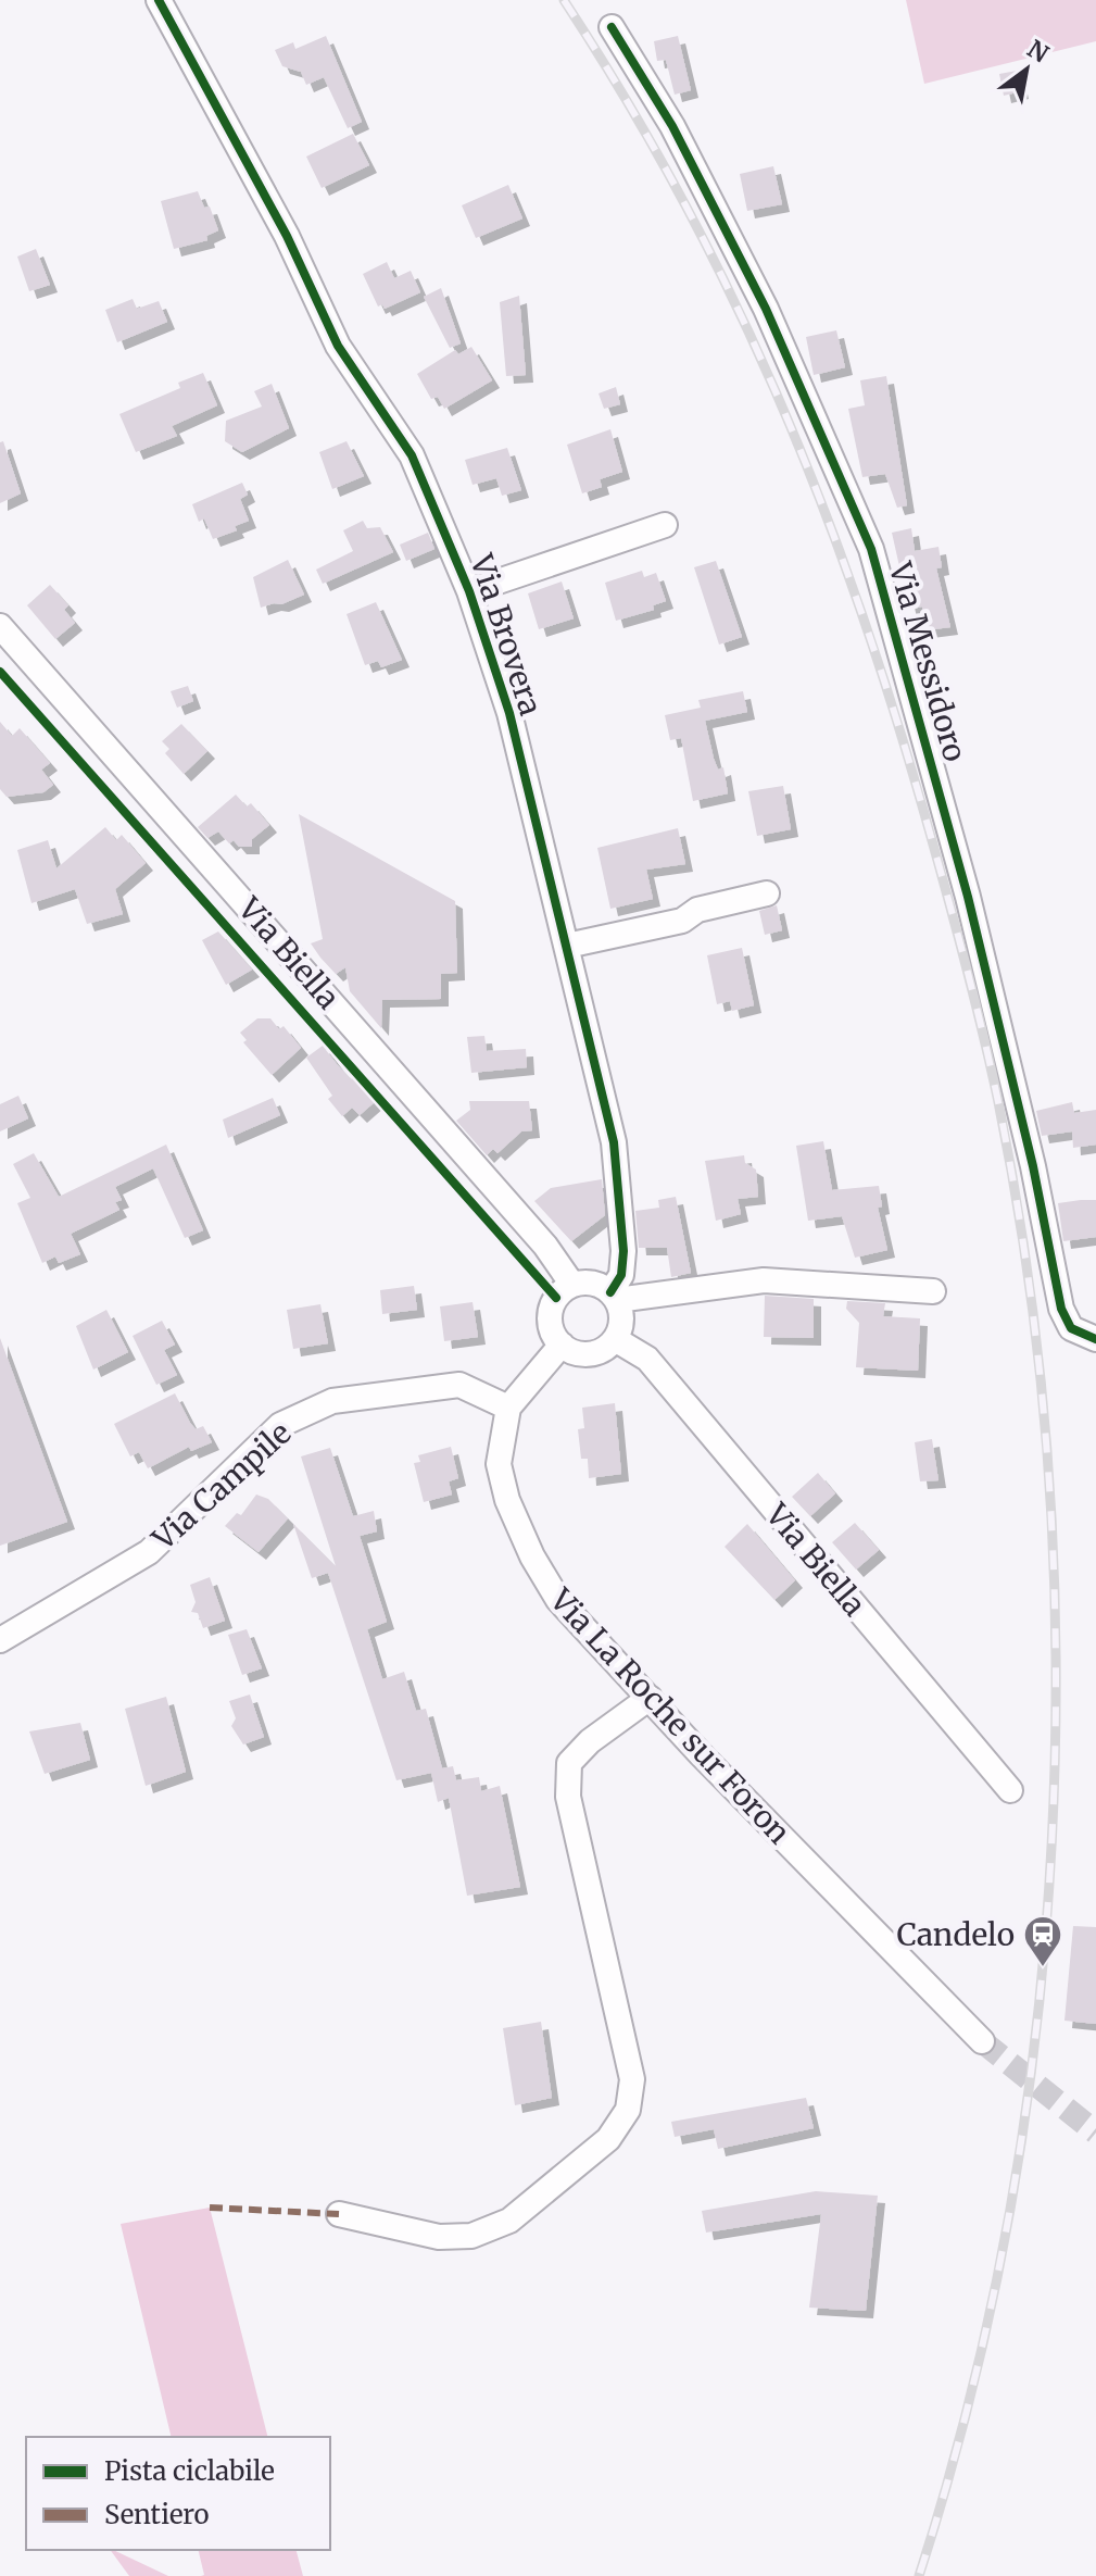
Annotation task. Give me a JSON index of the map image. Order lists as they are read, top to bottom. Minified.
{"streets":{"street":["Via Brovera","Via Messidoro","Via Biella","Via Campile","Via La Roche sur Foron"]},"crossings":[["Via Brovera","Via Biella"],["Via Campile","Via La Roche sur Foron"]],"places":{"station":["Candelo"]},"legend":["Pista ciclabile","Sentiero"],"north":"top right"}
